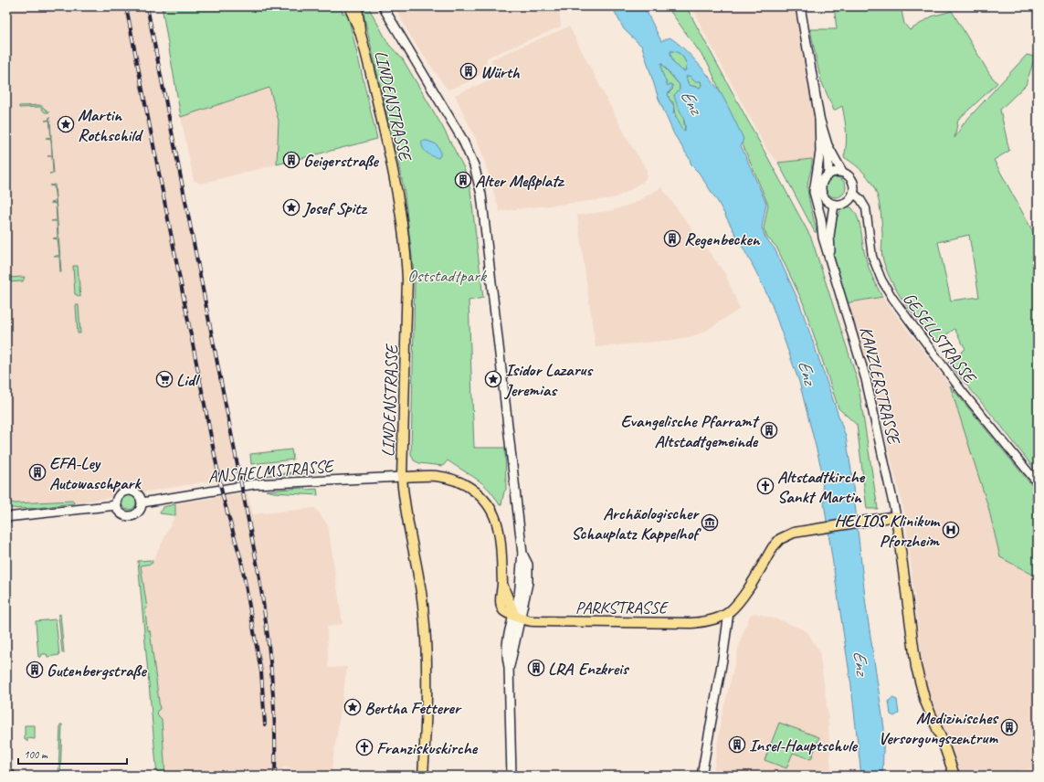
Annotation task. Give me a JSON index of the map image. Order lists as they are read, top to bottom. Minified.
{"streets":{"main road":["LINDENSTRASSE","KANZLERSTRASSE","ANSHELMSTRASSE","PARKSTRASSE"],"street":["GESELLSTRASSE"]},"crossings":[["LINDENSTRASSE","ANSHELMSTRASSE"],["LINDENSTRASSE","PARKSTRASSE"],["GESELLSTRASSE","KANZLERSTRASSE"],["ANSHELMSTRASSE","PARKSTRASSE"]],"water":["Enz"],"parks":["Oststadtpark"],"places":{"building":["Würth","Geigerstraße","Alter Meßplatz","Regenbecken","Evangelische Pfarramt Altstadtgemeinde","EFA-Ley Autowaschpark","LRA Enzkreis","Gutenbergstraße","Medizinisches Versorgungszentrum","Insel-Hauptschule"],"place":["Martin Rothschild","Josef Spitz","Isidor Lazarus Jeremias","Bertha Fetterer"],"supermarket":["Lidl"],"church":["Altstadtkirche Sankt Martin","Franziskuskirche"],"museum":["Archäologischer Schauplatz Kappelhof"],"hospital":["HELIOS Klinikum Pforzheim"]},"scale_bar":"100 m"}
